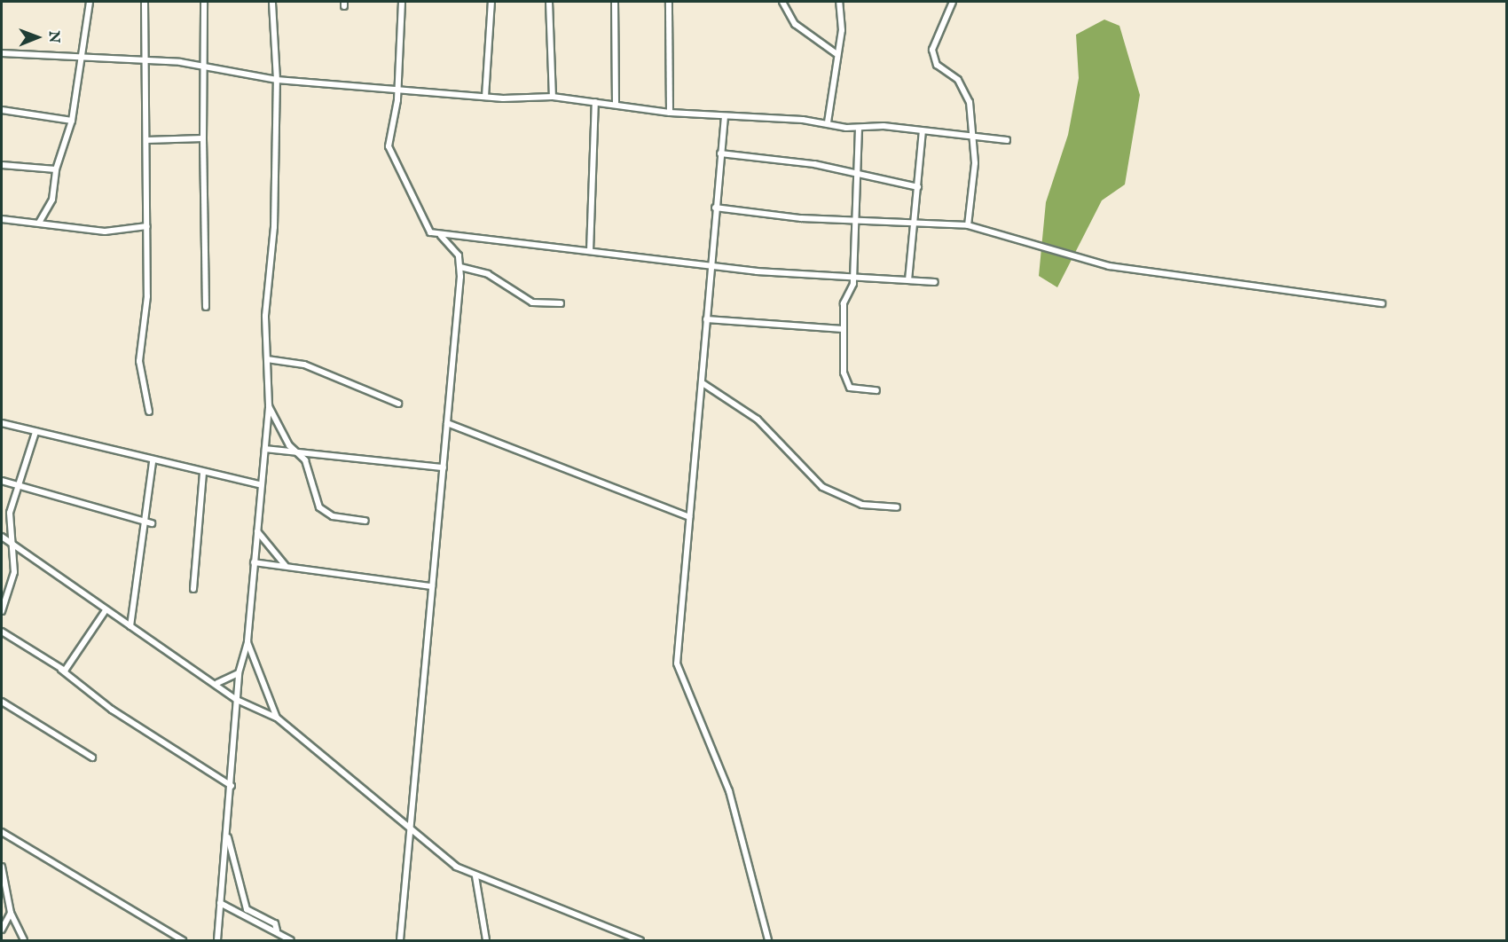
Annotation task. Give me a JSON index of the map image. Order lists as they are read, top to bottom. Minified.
{"north":"right"}
